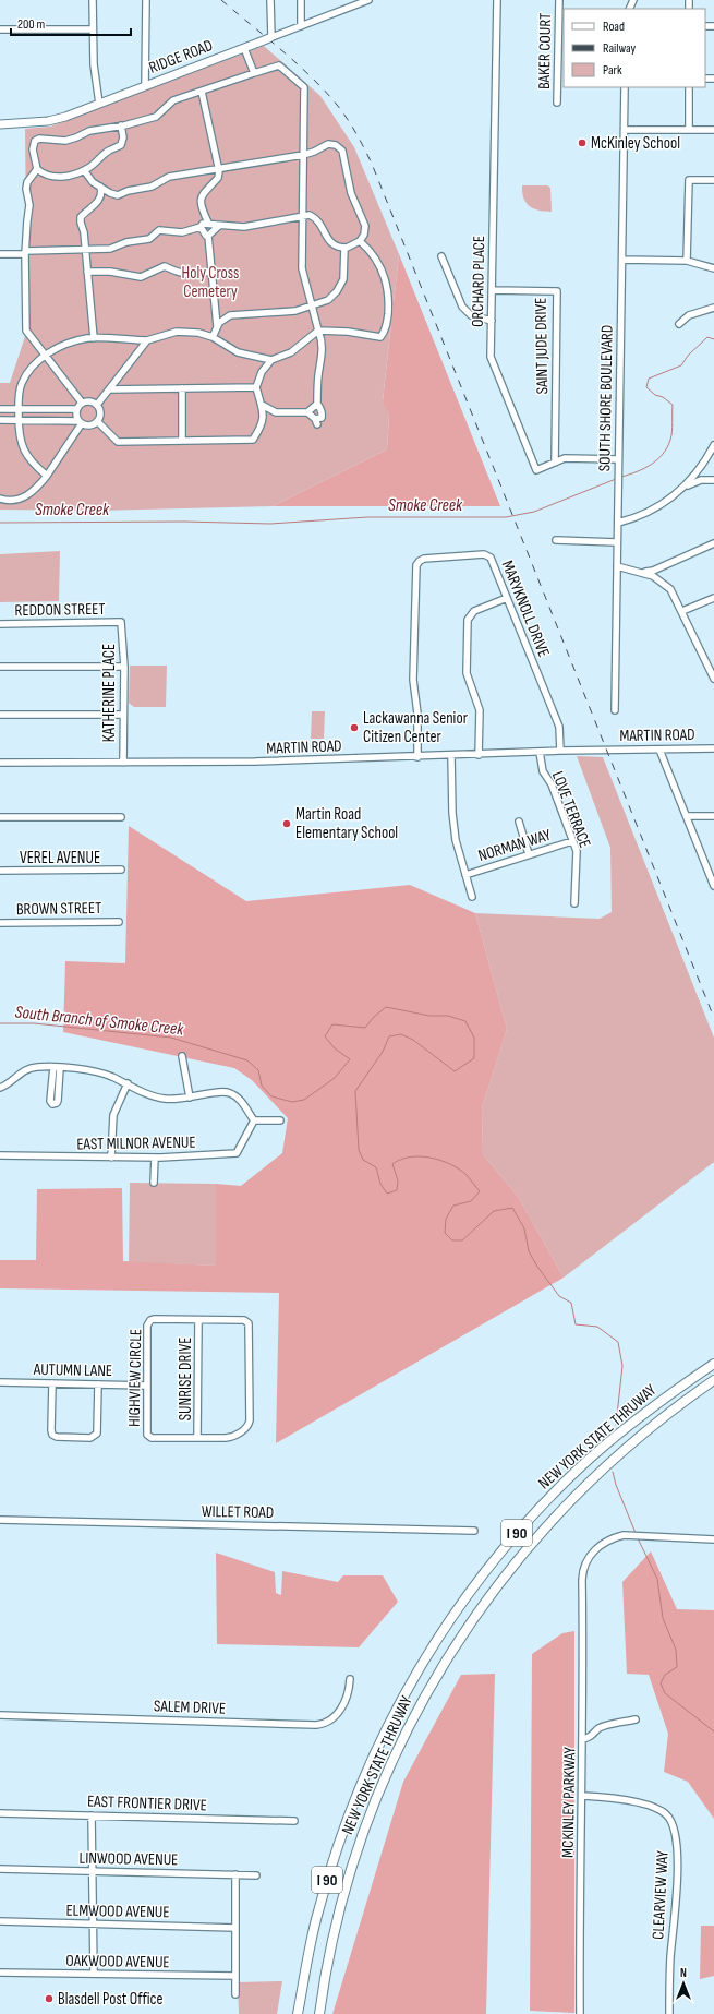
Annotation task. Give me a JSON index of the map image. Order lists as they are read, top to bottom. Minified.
{"streets":{"highway":["NEW YORK STATE THRUWAY","I 90"],"main road":["RIDGE ROAD"],"street":["BAKER COURT","ORCHARD PLACE","SAINT JUDE DRIVE","SOUTH SHORE BOULEVARD","MARYKNOLL DRIVE","REDDON STREET","KATHERINE PLACE","MARTIN ROAD","LOVE TERRACE","NORMAN WAY","VEREL AVENUE","BROWN STREET","EAST MILNOR AVENUE","AUTUMN LANE","HIGHVIEW CIRCLE","SUNRISE DRIVE","WILLET ROAD","SALEM DRIVE","MCKINLEY PARKWAY","EAST FRONTIER DRIVE","LINWOOD AVENUE","CLEARVIEW WAY","ELMWOOD AVENUE","OAKWOOD AVENUE"]},"crossings":[["ORCHARD PLACE","SAINT JUDE DRIVE"],["ORCHARD PLACE","SOUTH SHORE BOULEVARD"],["MARYKNOLL DRIVE","MARTIN ROAD"],["REDDON STREET","KATHERINE PLACE"],["KATHERINE PLACE","MARTIN ROAD"],["MARTIN ROAD","LOVE TERRACE"],["LOVE TERRACE","NORMAN WAY"],["AUTUMN LANE","HIGHVIEW CIRCLE"],["HIGHVIEW CIRCLE","SUNRISE DRIVE"],["MCKINLEY PARKWAY","CLEARVIEW WAY"]],"water":["Smoke Creek","South Branch of Smoke Creek"],"parks":["Holy Cross Cemetery"],"places":["McKinley School","Lackawanna Senior Citizen Center","Martin Road Elementary School","Blasdell Post Office"],"legend":["Road","Railway","Park"],"scale_bar":"200 m","north":"top"}
